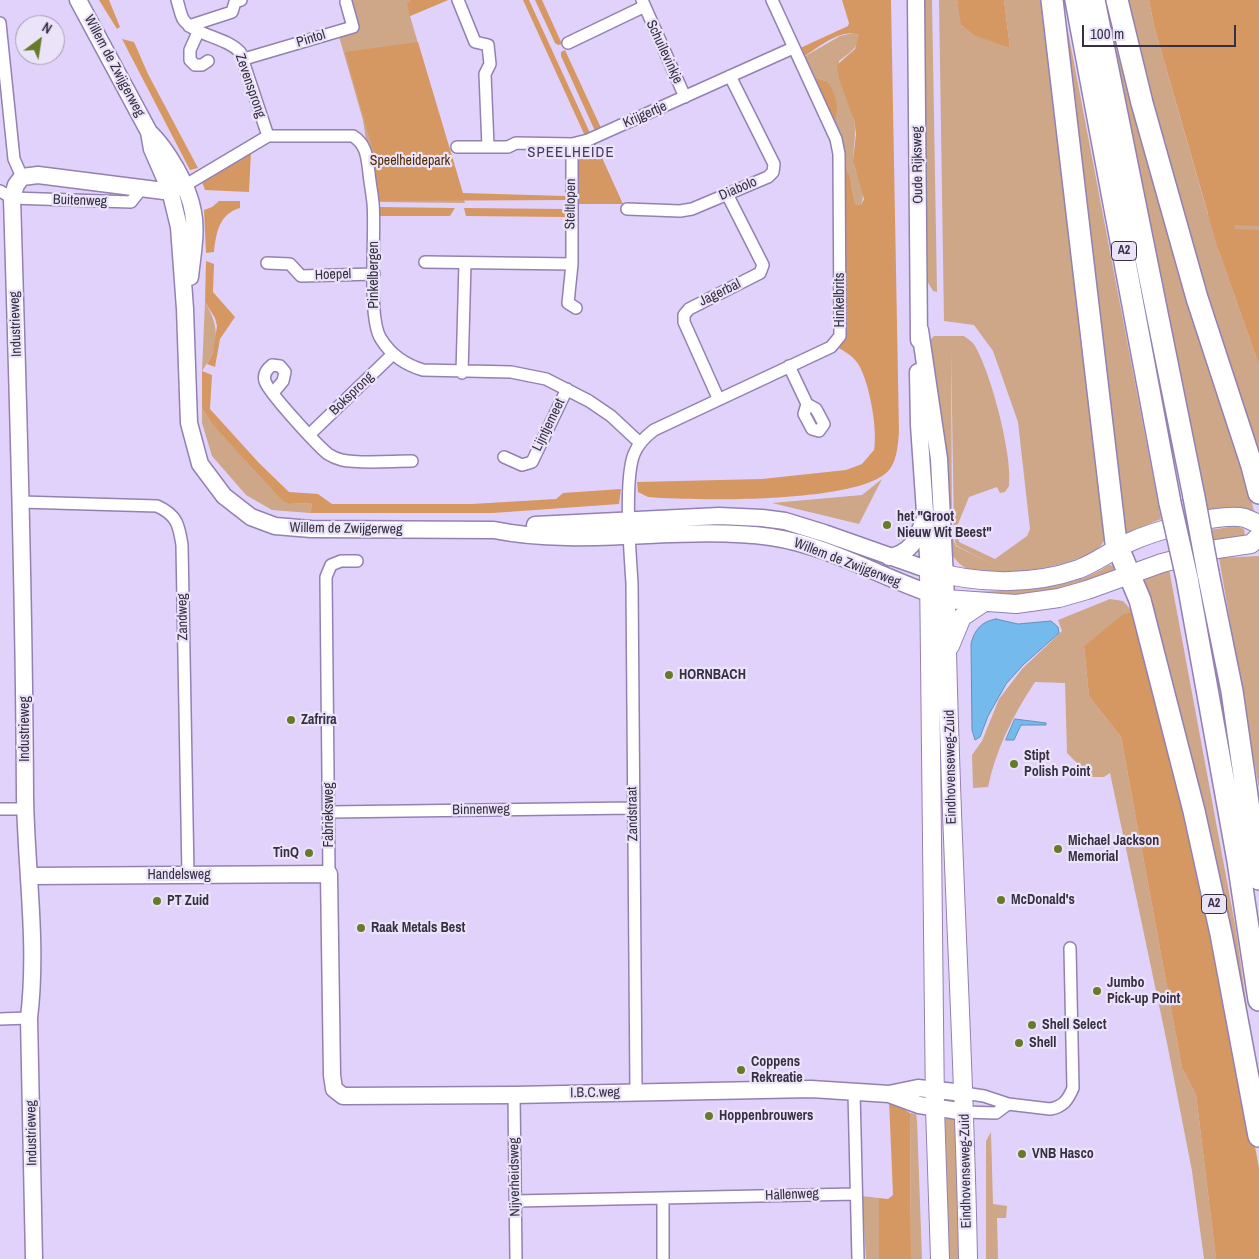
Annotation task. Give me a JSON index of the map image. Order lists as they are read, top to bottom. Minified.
{"streets":{"highway":["A2"],"main road":["Eindhovenseweg-Zuid"],"street":["Pintol","Schuilevinkje","Willem de Zwijgerweg","Zevensprong","Krijgertje","Oude Rijksweg","Diabolo","Buitenweg","Steltlopen","Hoepel","Pinkelbergen","Jagerbal","Hinkelbrits","Industrieweg","Boksprong","Lijntjemeet","Zandweg","Binnenweg","Zandstraat","Fabrieksweg","Handelsweg","I.B.C.weg","Nijverheidsweg","Hallenweg"]},"crossings":[["Pintol","Zevensprong"],["Schuilevinkje","Krijgertje"],["Willem de Zwijgerweg","Oude Rijksweg"],["Willem de Zwijgerweg","Buitenweg"],["Willem de Zwijgerweg","Hinkelbrits"],["Willem de Zwijgerweg","Eindhovenseweg-Zuid"],["Willem de Zwijgerweg","Zandstraat"],["Zevensprong","Pinkelbergen"],["Krijgertje","Diabolo"],["Krijgertje","Steltlopen"],["Krijgertje","Hinkelbrits"],["Oude Rijksweg","Eindhovenseweg-Zuid"],["Diabolo","Jagerbal"],["Buitenweg","Industrieweg"],["Hoepel","Pinkelbergen"],["Pinkelbergen","Hinkelbrits"],["Pinkelbergen","Boksprong"],["Pinkelbergen","Lijntjemeet"],["Jagerbal","Hinkelbrits"],["Hinkelbrits","Zandstraat"],["Industrieweg","Zandweg"],["Industrieweg","Handelsweg"],["Zandweg","Handelsweg"],["Eindhovenseweg-Zuid","I.B.C.weg"],["Binnenweg","Zandstraat"],["Binnenweg","Fabrieksweg"],["Zandstraat","I.B.C.weg"],["Fabrieksweg","Handelsweg"],["Fabrieksweg","I.B.C.weg"],["I.B.C.weg","Nijverheidsweg"],["Nijverheidsweg","Hallenweg"]],"districts":["SPEELHEIDE"],"parks":["Speelheidepark"],"places":["het \"Groot Nieuw Wit Beest\"","HORNBACH","Zafrira","Stipt Polish Point","Michael Jackson Memorial","TinQ","McDonald's","PT Zuid","Raak Metals Best","Jumbo Pick-up Point","Shell Select","Shell","Coppens Rekreatie","Hoppenbrouwers","VNB Hasco"],"scale_bar":"100 m","north":"top right"}
